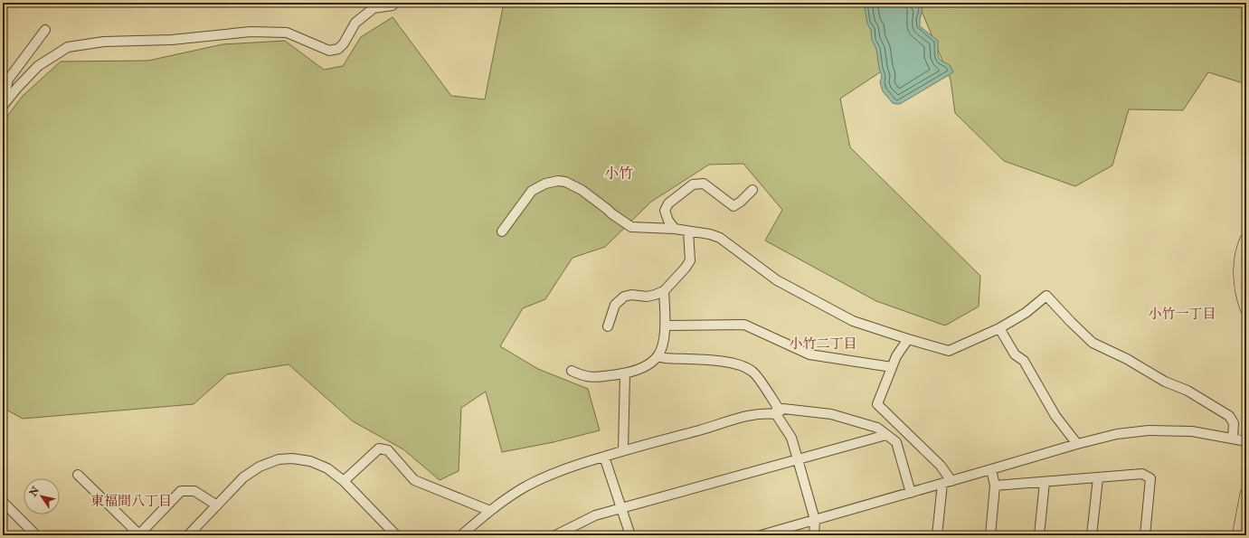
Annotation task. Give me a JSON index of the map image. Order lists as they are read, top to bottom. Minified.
{"districts":["小竹","小竹一丁目","小竹二丁目","東福間八丁目"],"north":"top left"}
